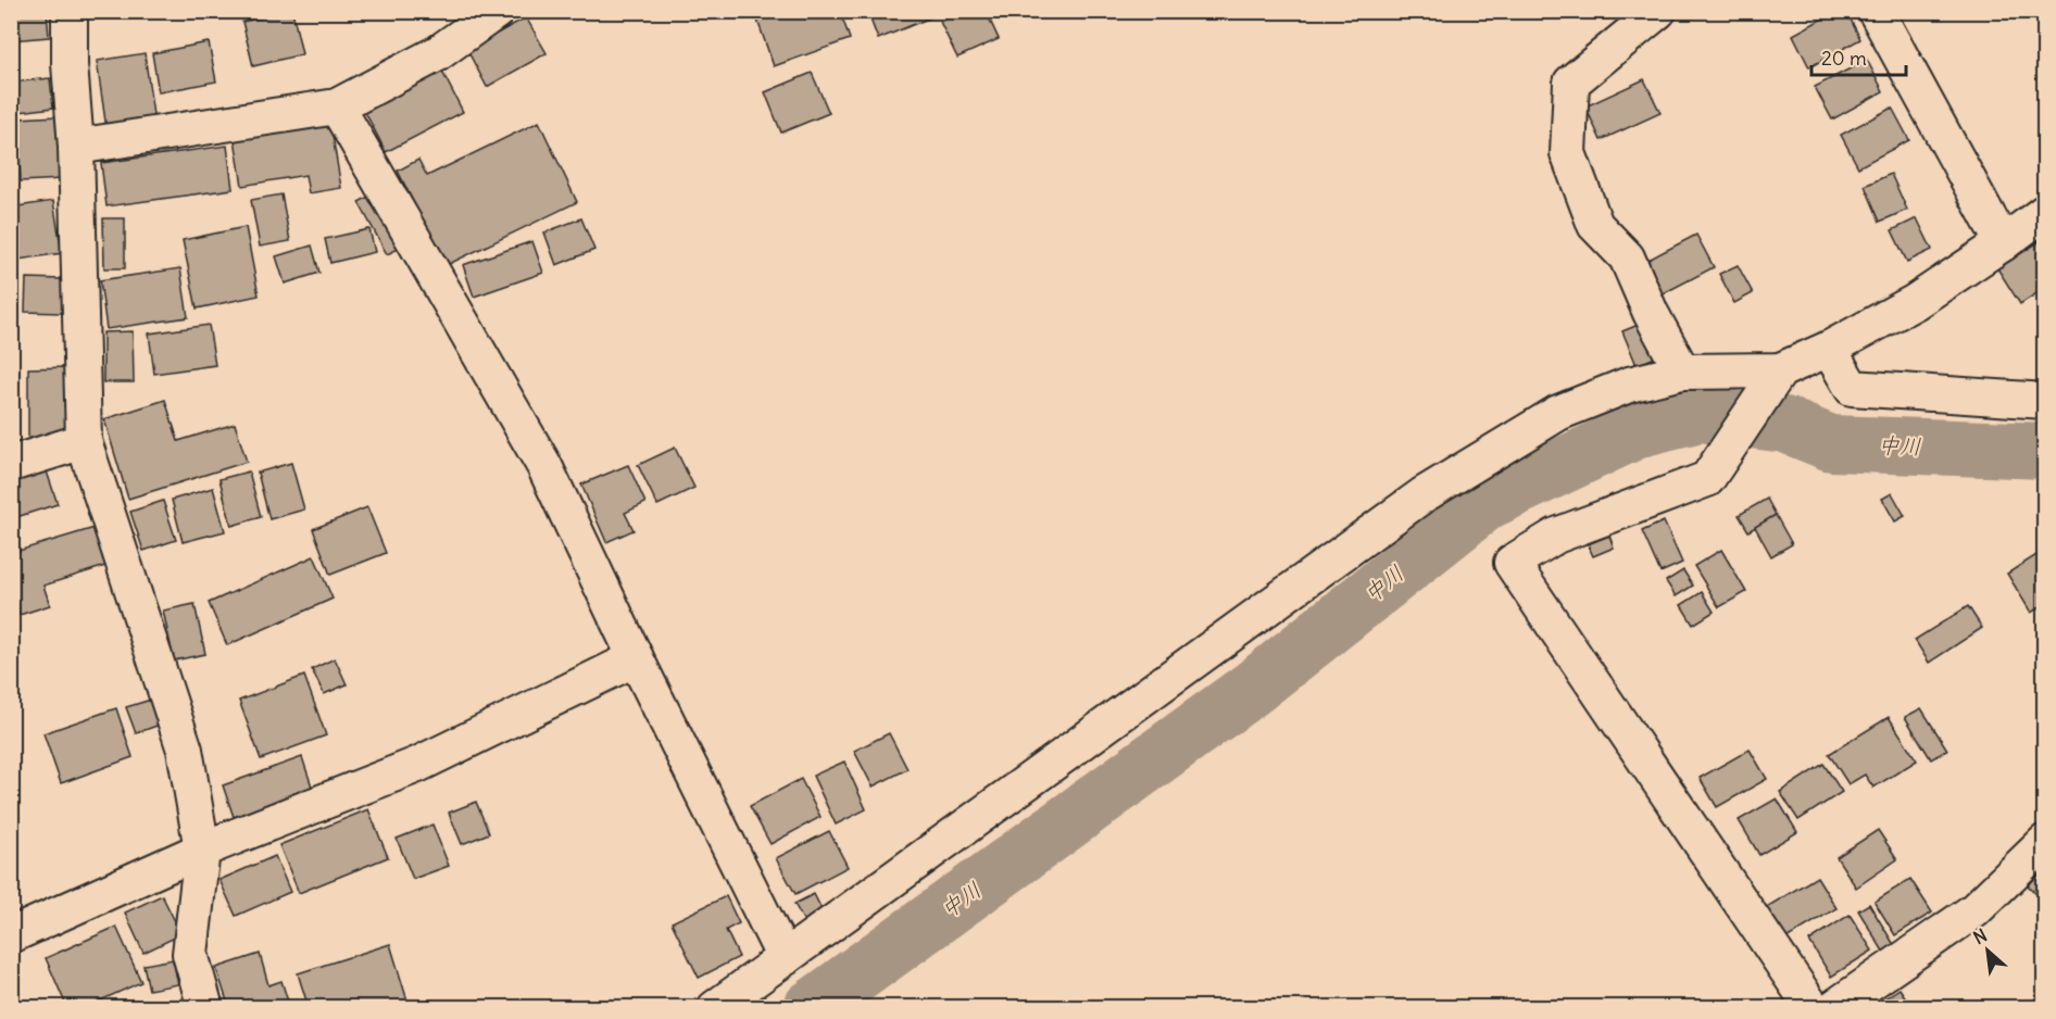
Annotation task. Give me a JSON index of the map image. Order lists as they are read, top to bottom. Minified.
{"water":["中川"],"scale_bar":"20 m","north":"top left"}
